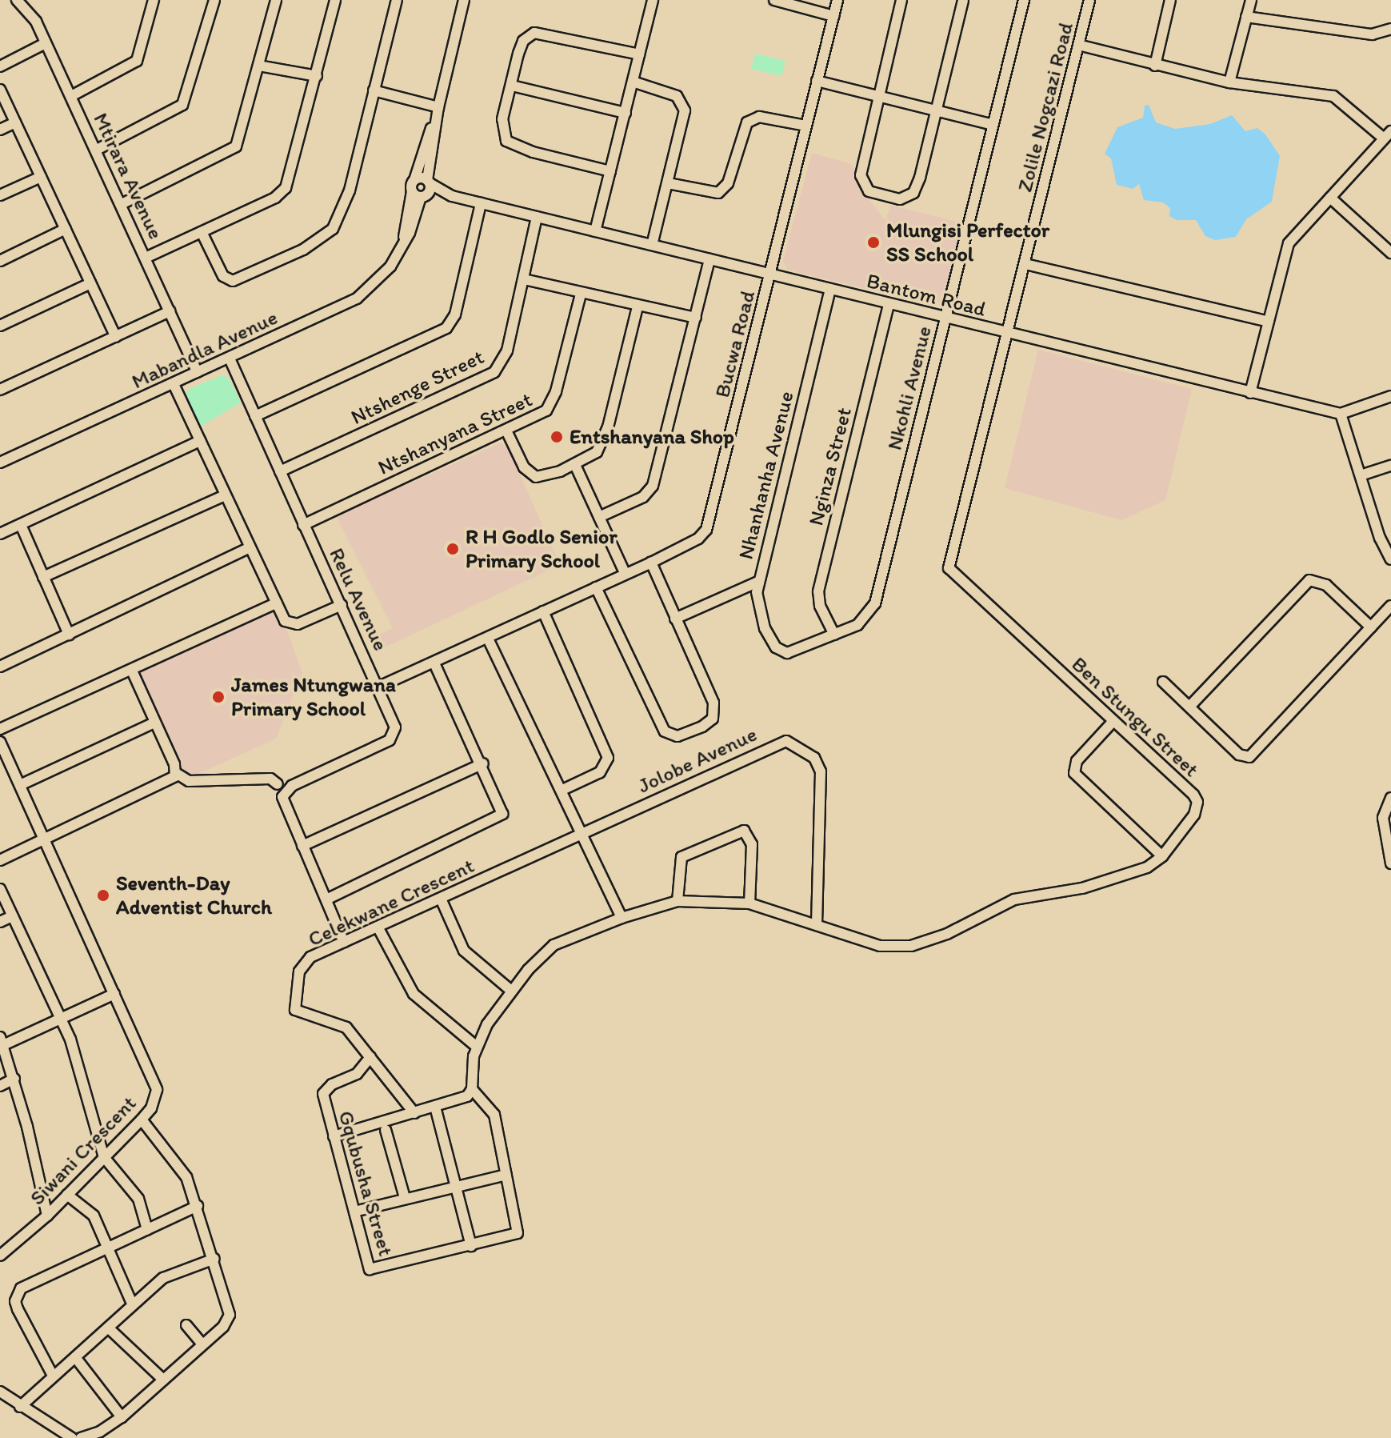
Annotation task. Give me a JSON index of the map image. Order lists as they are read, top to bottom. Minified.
{"streets":{"street":["Zolile Nogcazi Road","Mtirara Avenue","Bantom Road","Bucwa Road","Mabandla Avenue","Ntshenge Street","Nkohli Avenue","Ntshanyana Street","Nginza Street","Nhanhanha Avenue","Relu Avenue","Ben Stungu Street","Jolobe Avenue","Celekwane Crescent","Siwani Crescent","Gqubusha Street"]},"crossings":[["Zolile Nogcazi Road","Bantom Road"],["Zolile Nogcazi Road","Ben Stungu Street"],["Mtirara Avenue","Mabandla Avenue"],["Bantom Road","Bucwa Road"],["Bantom Road","Mabandla Avenue"],["Bantom Road","Ntshenge Street"],["Bantom Road","Nkohli Avenue"],["Bantom Road","Nginza Street"],["Bantom Road","Nhanhanha Avenue"],["Bantom Road","Ben Stungu Street"],["Bucwa Road","Relu Avenue"],["Mabandla Avenue","Relu Avenue"],["Ntshenge Street","Relu Avenue"],["Nkohli Avenue","Nginza Street"],["Nkohli Avenue","Nhanhanha Avenue"],["Ntshanyana Street","Relu Avenue"],["Relu Avenue","Celekwane Crescent"],["Ben Stungu Street","Jolobe Avenue"],["Ben Stungu Street","Gqubusha Street"],["Jolobe Avenue","Celekwane Crescent"],["Celekwane Crescent","Gqubusha Street"]],"places":["Mlungisi Perfector SS School","Entshanyana Shop","R H Godlo Senior Primary School","James Ntungwana Primary School","Seventh-Day Adventist Church"]}
